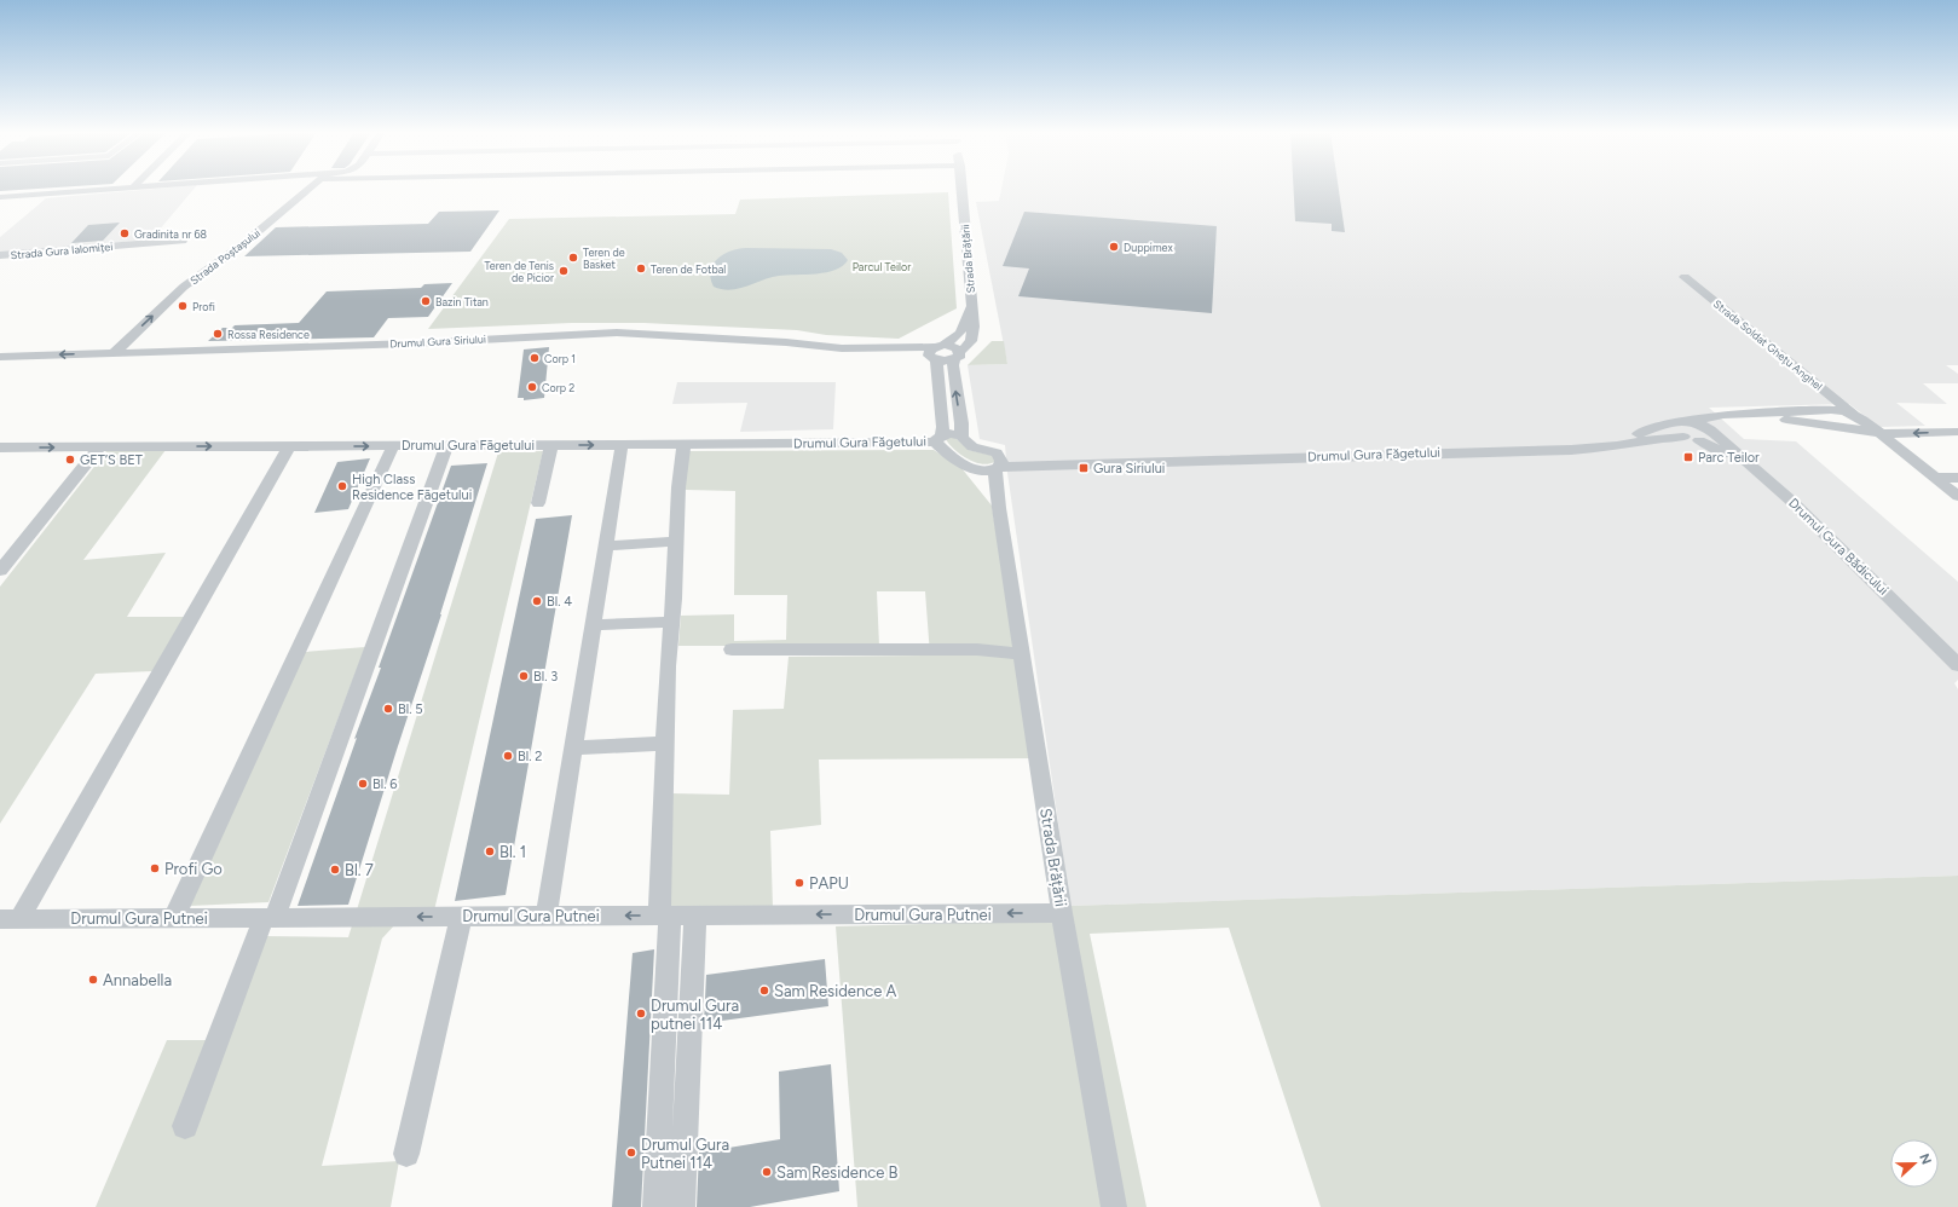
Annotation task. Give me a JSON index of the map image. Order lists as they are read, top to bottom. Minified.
{"streets":{"street":["Strada Gura Ialomiței","Strada Poștașului","Strada Brățării","Drumul Gura Siriului","Strada Soldat Ghețu Anghel","Drumul Gura Făgetului","Drumul Gura Bădicului","Drumul Gura Putnei"]},"crossings":[["Strada Poștașului","Drumul Gura Siriului"],["Strada Brățării","Drumul Gura Siriului"],["Strada Brățării","Drumul Gura Făgetului"],["Strada Brățării","Drumul Gura Putnei"],["Drumul Gura Făgetului","Drumul Gura Bădicului"]],"one_way":["Strada Poștașului","Drumul Gura Putnei"],"parks":["Parcul Teilor"],"places":{"other":["Gradinita nr 68","Duppimex","Teren de Basket","Teren de Fotbal","Teren de Tenis de Picior","Bazin Titan","Profi","Rossa Residence","Corp 1","Corp 2","GET’S BET","High Class Residence Făgetului","Bl. 4","Bl. 3","Bl. 5","Bl. 2","Bl. 6","Bl. 1","Profi Go","Bl. 7","PAPU","Annabella","Sam Residence A","Drumul Gura putnei 114","Drumul Gura Putnei 114","Sam Residence B"],"transit":["Parc Teilor","Gura Siriului"]},"north":"right"}
